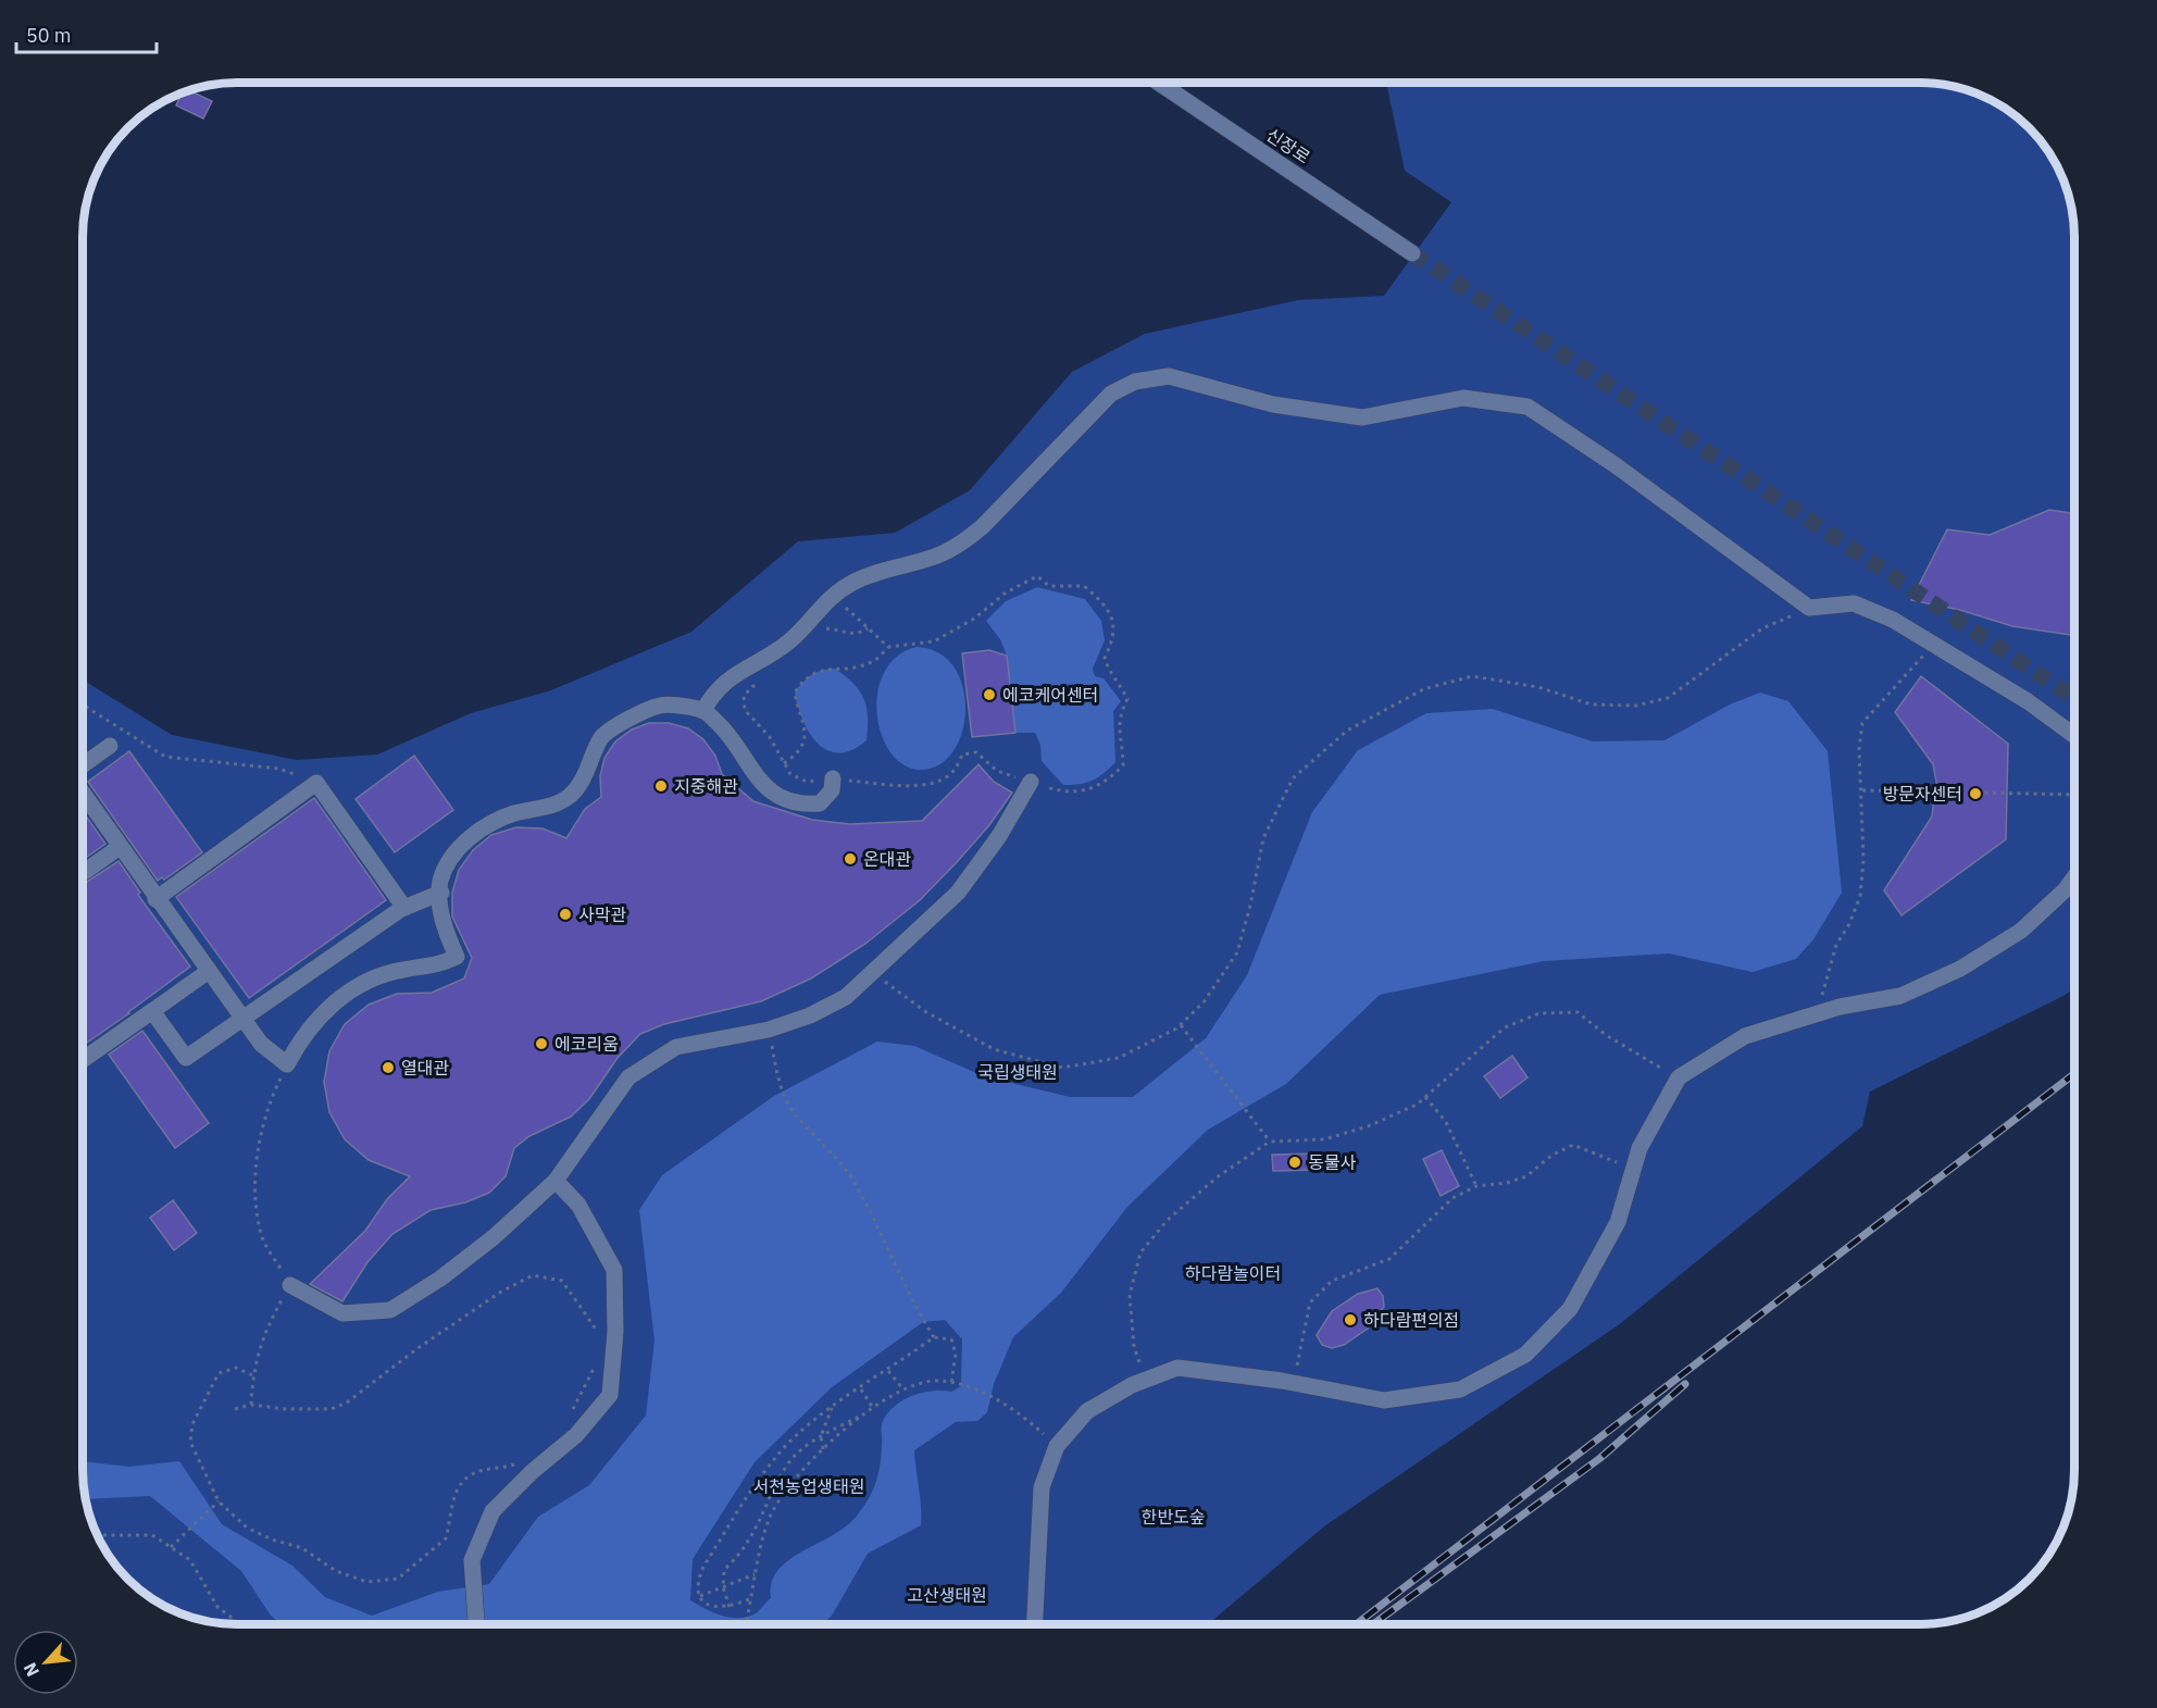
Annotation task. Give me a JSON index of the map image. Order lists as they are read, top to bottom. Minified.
{"streets":{"street":["신장로"]},"parks":["국립생태원","하다람놀이터","서천농업생태원","한반도숲","고산생태원"],"places":["에코케어센터","지중해관","방문자센터","온대관","사막관","에코리움","열대관","동물사","하다람편의점"],"scale_bar":"50 m","north":"bottom left"}
